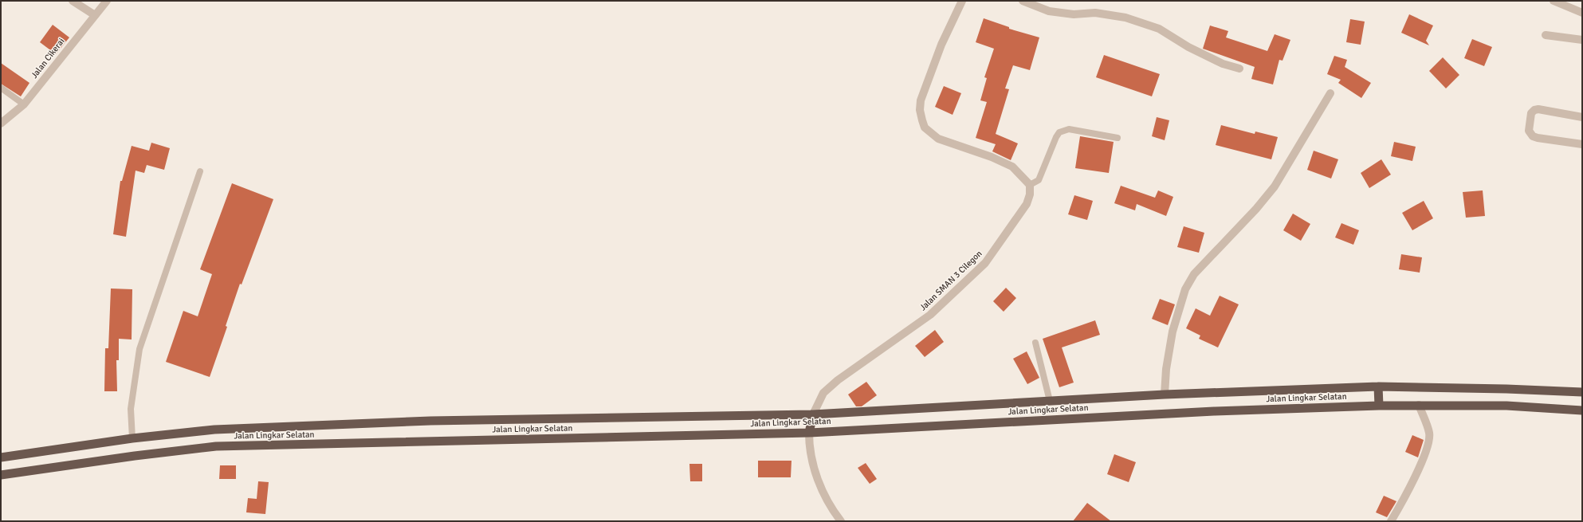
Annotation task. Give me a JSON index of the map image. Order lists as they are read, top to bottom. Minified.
{"streets":{"highway":["Jalan Lingkar Selatan"],"street":["Jalan Cikerai","Jalan SMAN 3 Cilegon"]},"crossings":[["Jalan SMAN 3 Cilegon","Jalan Lingkar Selatan"]]}
